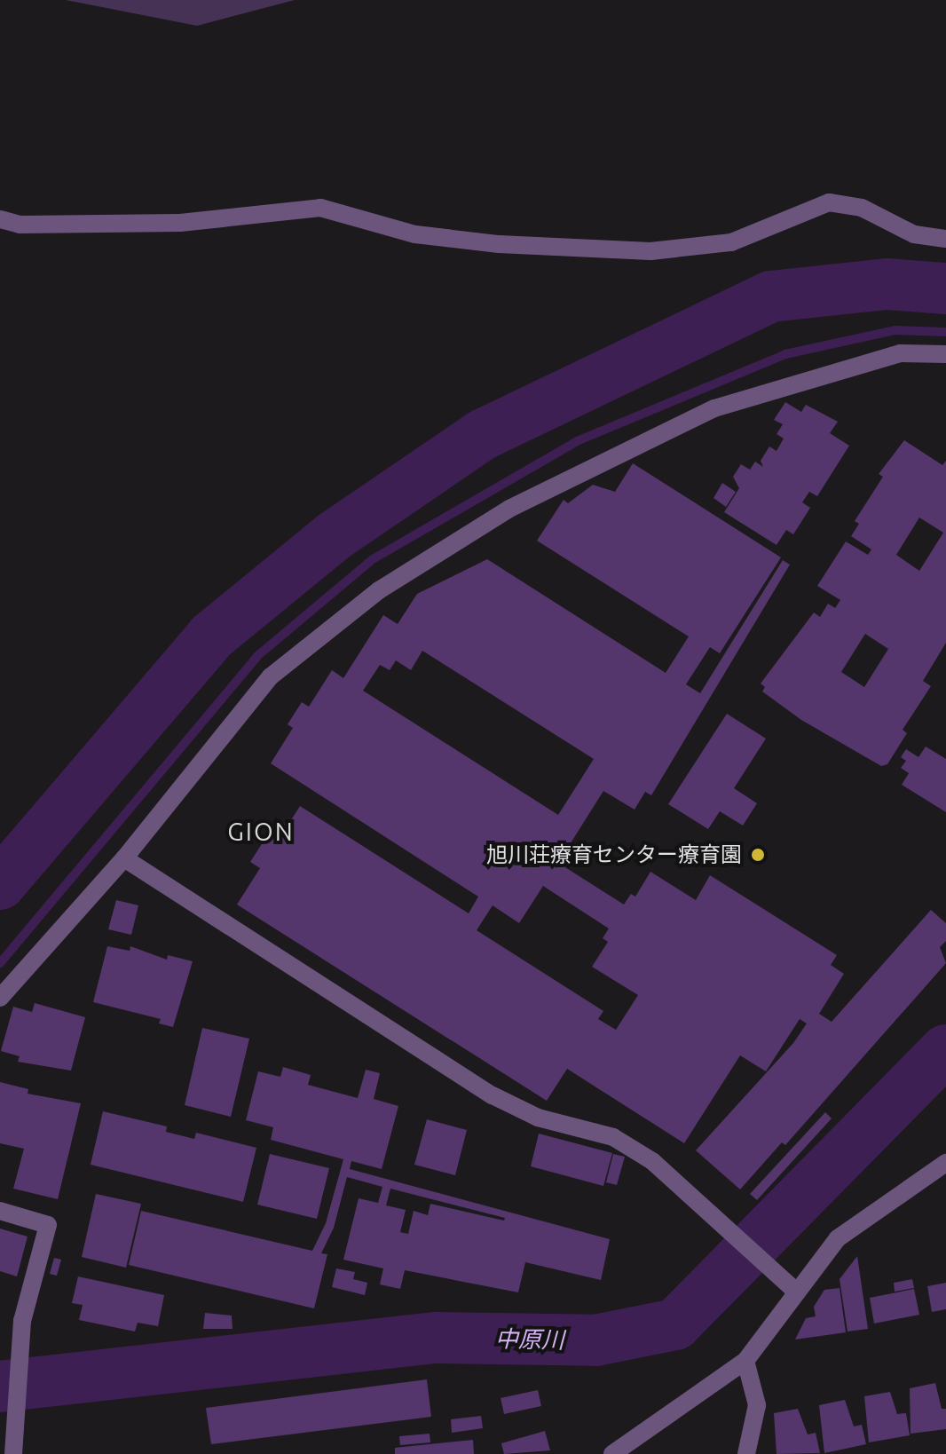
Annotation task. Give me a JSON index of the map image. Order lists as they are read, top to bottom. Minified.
{"districts":["GION"],"water":["中原川"],"places":["旭川荘療育センター療育園"]}
